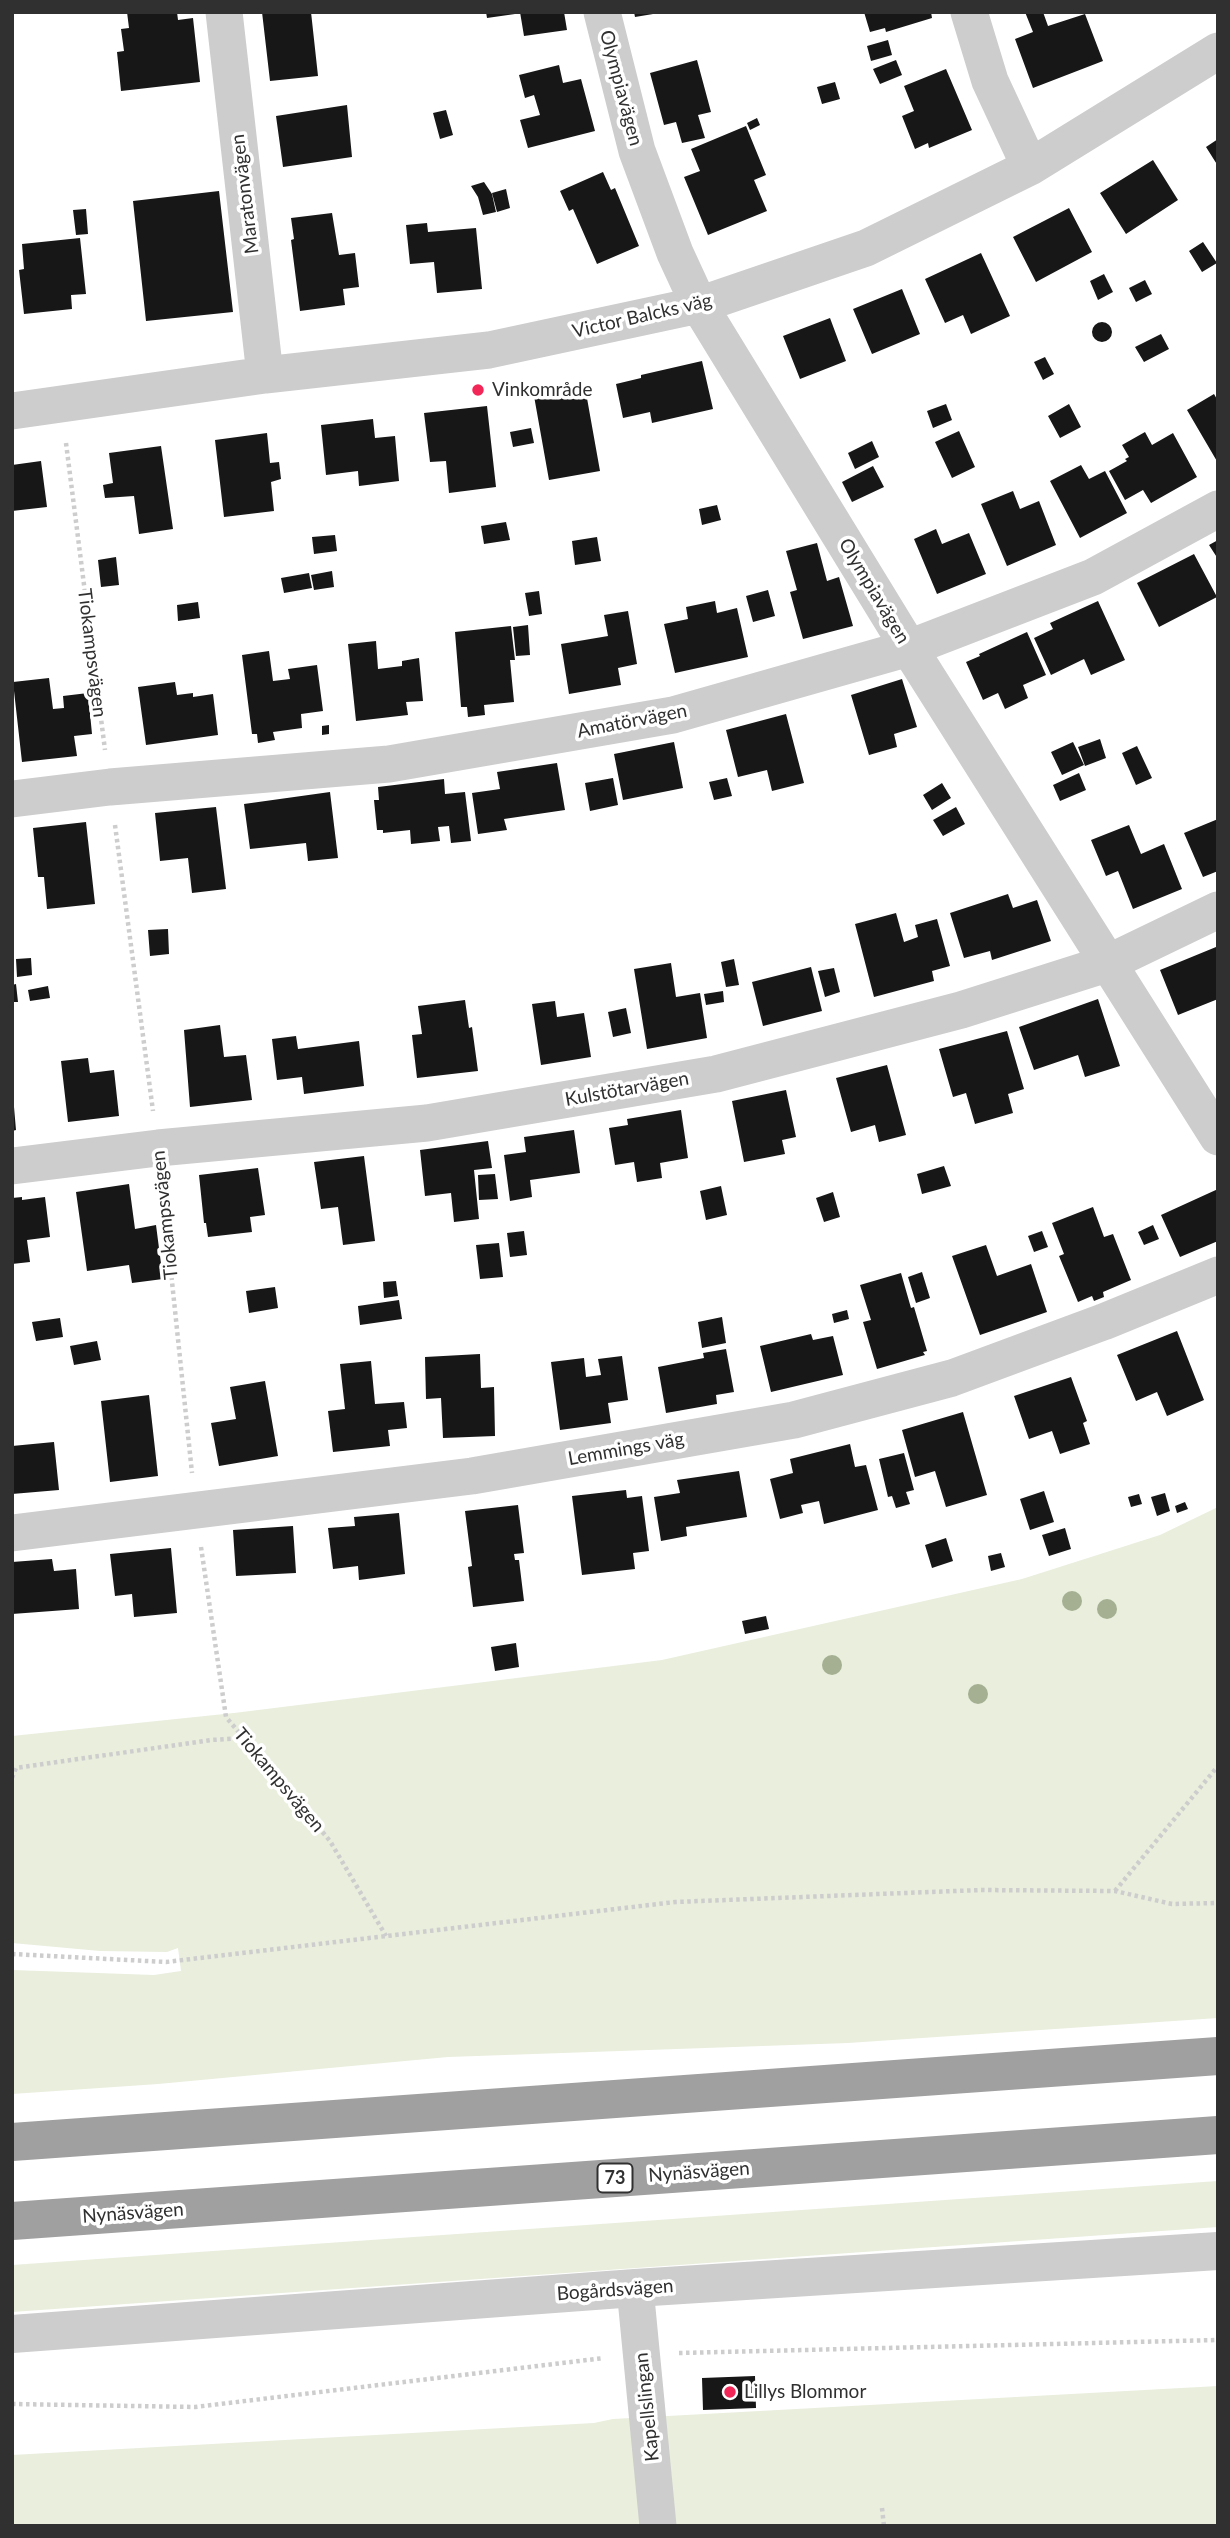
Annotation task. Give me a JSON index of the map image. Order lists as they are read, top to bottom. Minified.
{"streets":{"highway":["Nynäsvägen","73"],"street":["Olympiavägen","Maratonvägen","Victor Balcks väg","Amatörvägen","Kulstötarvägen","Lemmings väg","Bogårdsvägen","Kapellslingan"],"path":["Tiokampsvägen"]},"crossings":[["Olympiavägen","Victor Balcks väg"],["Olympiavägen","Amatörvägen"],["Olympiavägen","Kulstötarvägen"],["Maratonvägen","Victor Balcks väg"],["Tiokampsvägen","Amatörvägen"],["Tiokampsvägen","Kulstötarvägen"],["Tiokampsvägen","Lemmings väg"],["Bogårdsvägen","Kapellslingan"]],"places":["Vinkområde","Lillys Blommor"]}
